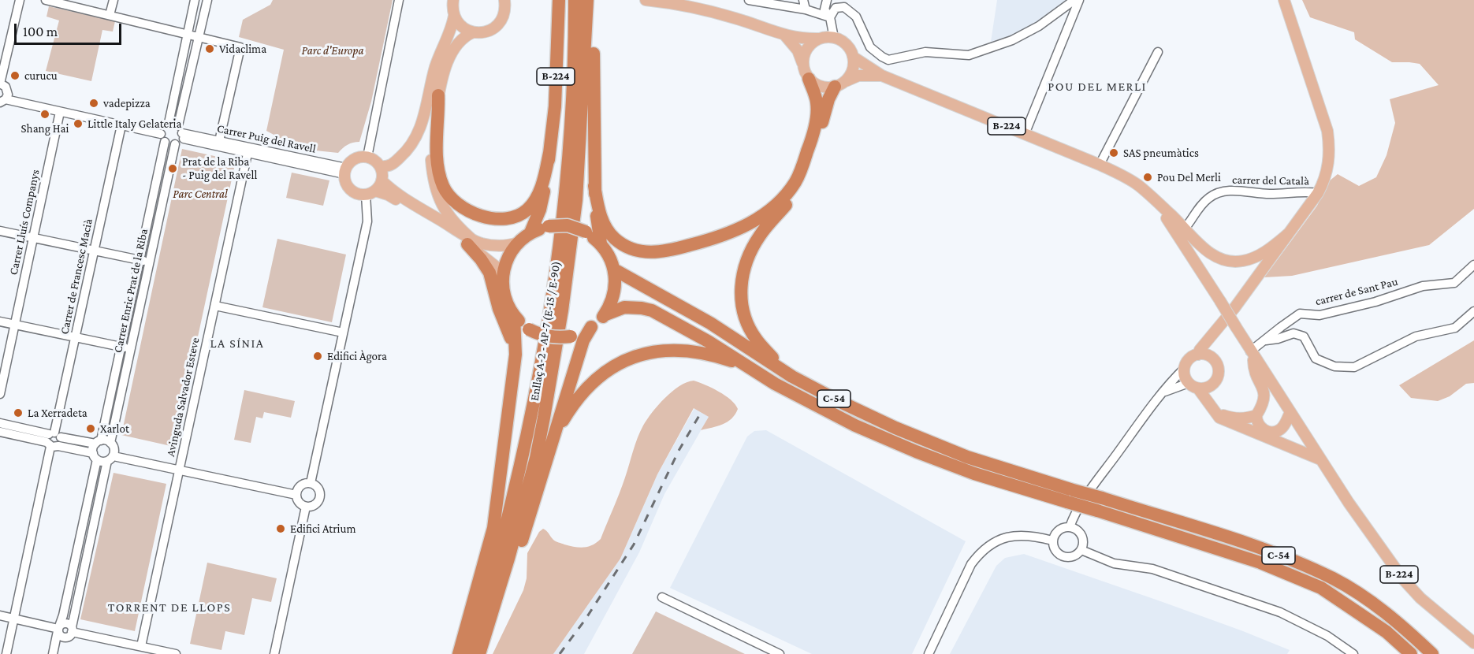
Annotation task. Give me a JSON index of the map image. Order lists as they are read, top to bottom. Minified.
{"streets":{"highway":["B-224","Enllaç A-2 - AP-7 (E-15 / E-90)","C-54"],"street":["Carrer Puig del Ravell","carrer del Català","Carrer Lluís Companys","Carrer de Francesc Macià","Carrer Enric Prat de la Riba","carrer de Sant Pau","Avinguda Salvador Esteve"]},"crossings":[["B-224","carrer de Sant Pau"],["Carrer Puig del Ravell","Carrer Enric Prat de la Riba"],["Carrer Puig del Ravell","Avinguda Salvador Esteve"]],"districts":["POU DEL MERLI","LA SÍNIA","TORRENT DE LLOPS"],"parks":["Parc d'Europa","Parc Central"],"places":["Vidaclima","curucu","vadepizza","Shang Hai","Little Italy Gelateria","SAS pneumàtics","Prat de la Riba - Puig del Ravell","Pou Del Merli","Edifici Àgora","La Xerradeta","Xarlot","Edifici Atrium"],"scale_bar":"100 m"}
